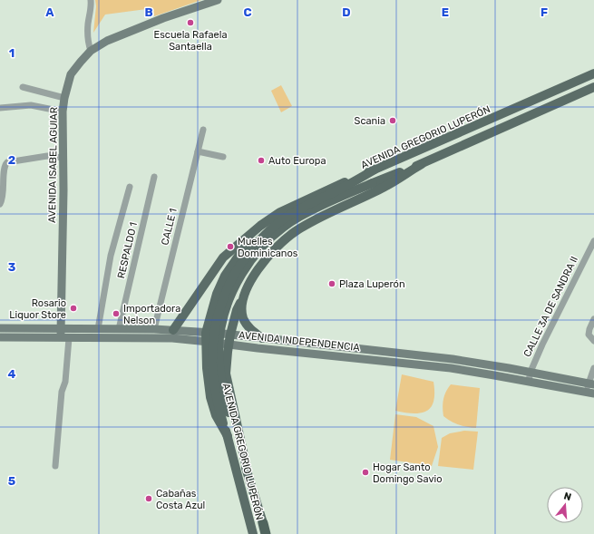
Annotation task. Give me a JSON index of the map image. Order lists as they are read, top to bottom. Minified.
{"streets":{"main road":["AVENIDA GREGORIO LUPERÓN","AVENIDA ISABEL AGUIAR","AVENIDA INDEPENDENCIA"],"street":["CALLE 1","RESPALDO 1","CALLE 3A DE SANDRA II"]},"crossings":[["AVENIDA ISABEL AGUIAR","AVENIDA INDEPENDENCIA"],["CALLE 1","AVENIDA INDEPENDENCIA"],["RESPALDO 1","AVENIDA INDEPENDENCIA"],["CALLE 3A DE SANDRA II","AVENIDA INDEPENDENCIA"]],"places":["Escuela Rafaela Santaella","Scania","Auto Europa","Muelles Dominicanos","Plaza Luperón","Rosario Liquor Store","Importadora Nelson","Hogar Santo Domingo Savio","Cabañas Costa Azul"],"north":"top","grid":{"columns":["A","B","C","D","E","F"],"rows":["1","2","3","4","5"]}}
